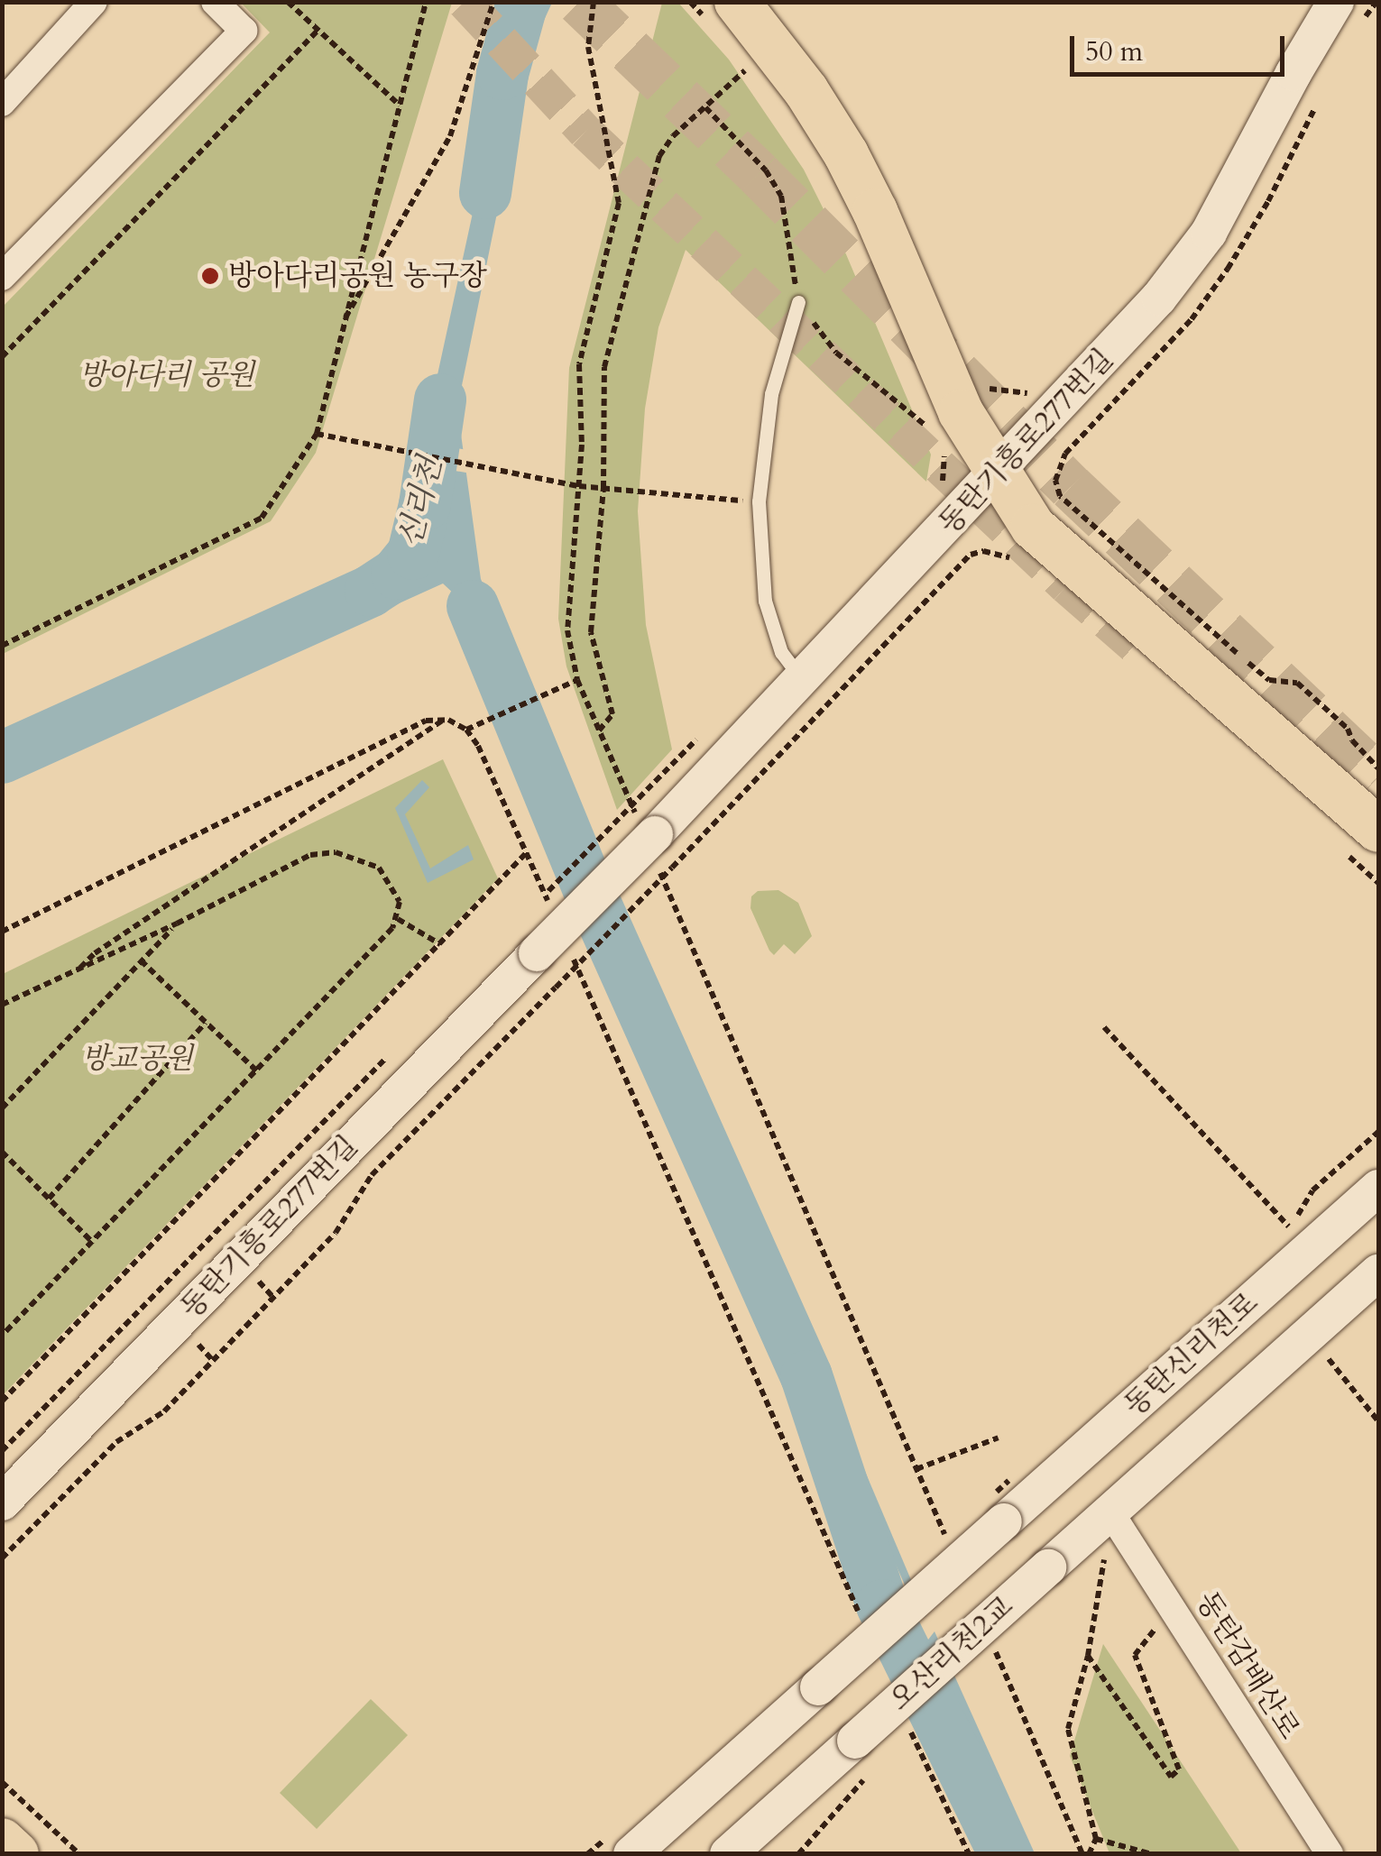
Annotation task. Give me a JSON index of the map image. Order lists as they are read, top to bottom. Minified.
{"streets":{"street":["동탄기흥로277번길","동탄신리천로","오산리천2교","동탄감배산로"]},"crossings":[["오산리천2교","동탄감배산로"]],"water":["신리천"],"parks":["방아다리 공원","방교공원"],"places":["방아다리공원 농구장"],"scale_bar":"50 m"}
